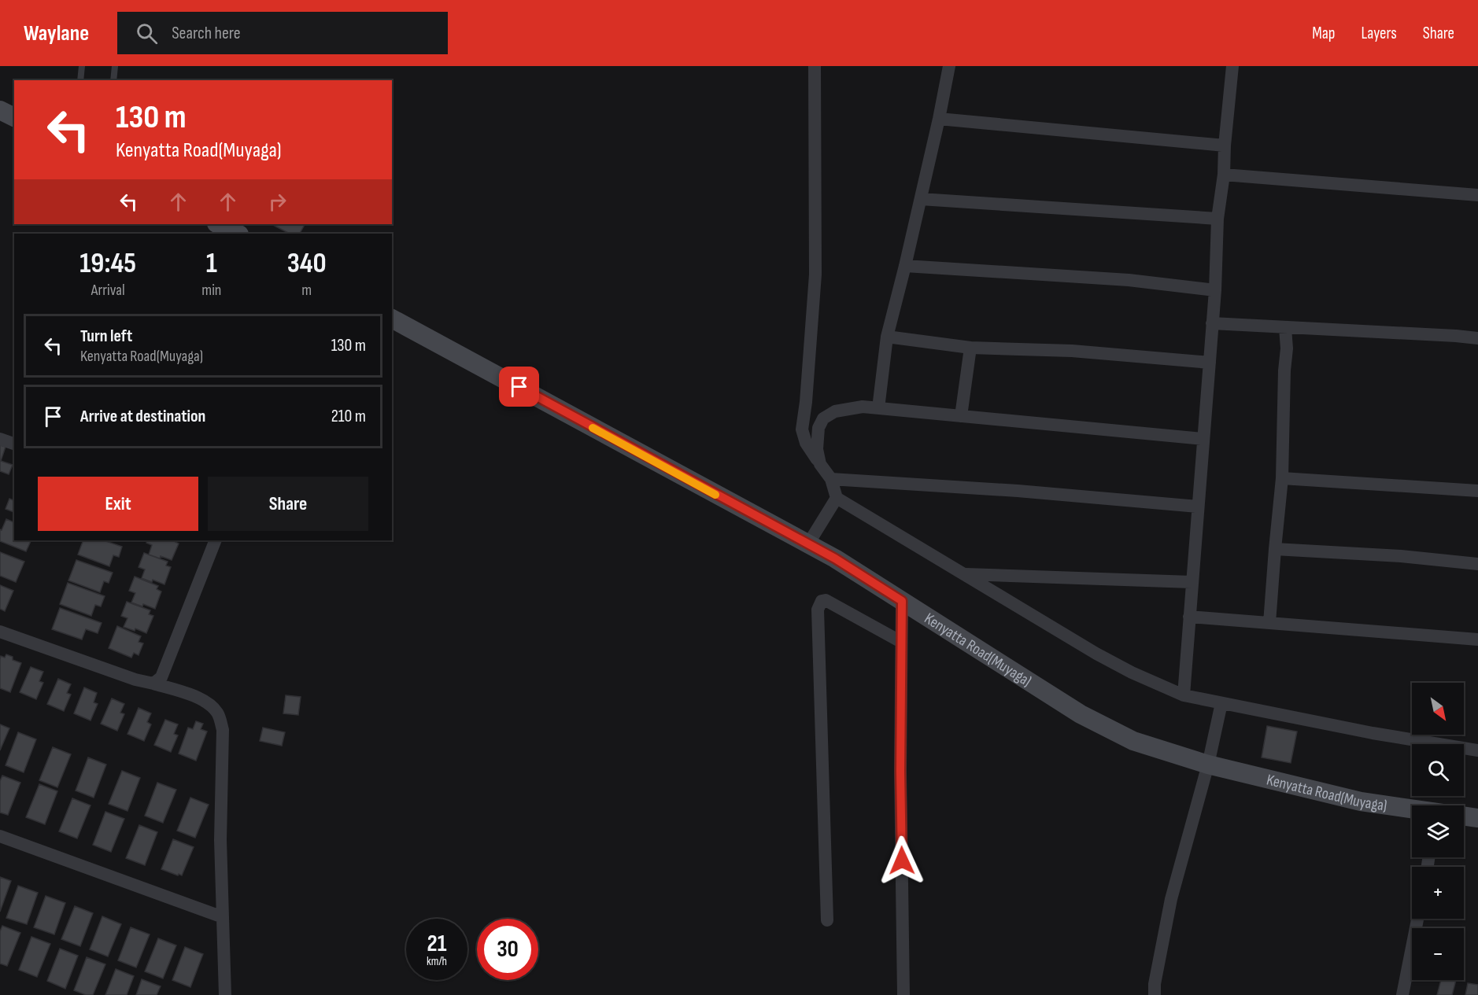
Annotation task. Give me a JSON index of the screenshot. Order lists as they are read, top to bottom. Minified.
{"streets":{"main road":["Kenyatta Road(Muyaga)"]},"north":"bottom right","page":{"header":"Waylane","search":"Search here","nav":["Map","Layers","Share"],"turn":["130 m","Kenyatta Road(Muyaga)"],"eta":["19:45","Arrival","1","min","340","m"],"list":[{"name":"Turn left","note":"Kenyatta Road(Muyaga)","value":"130 m"},{"name":"Arrive at destination","value":"210 m"}],"buttons":["Exit","Share"],"map_buttons":["+","−"],"speed":"21 km/h","limit":"30"}}
